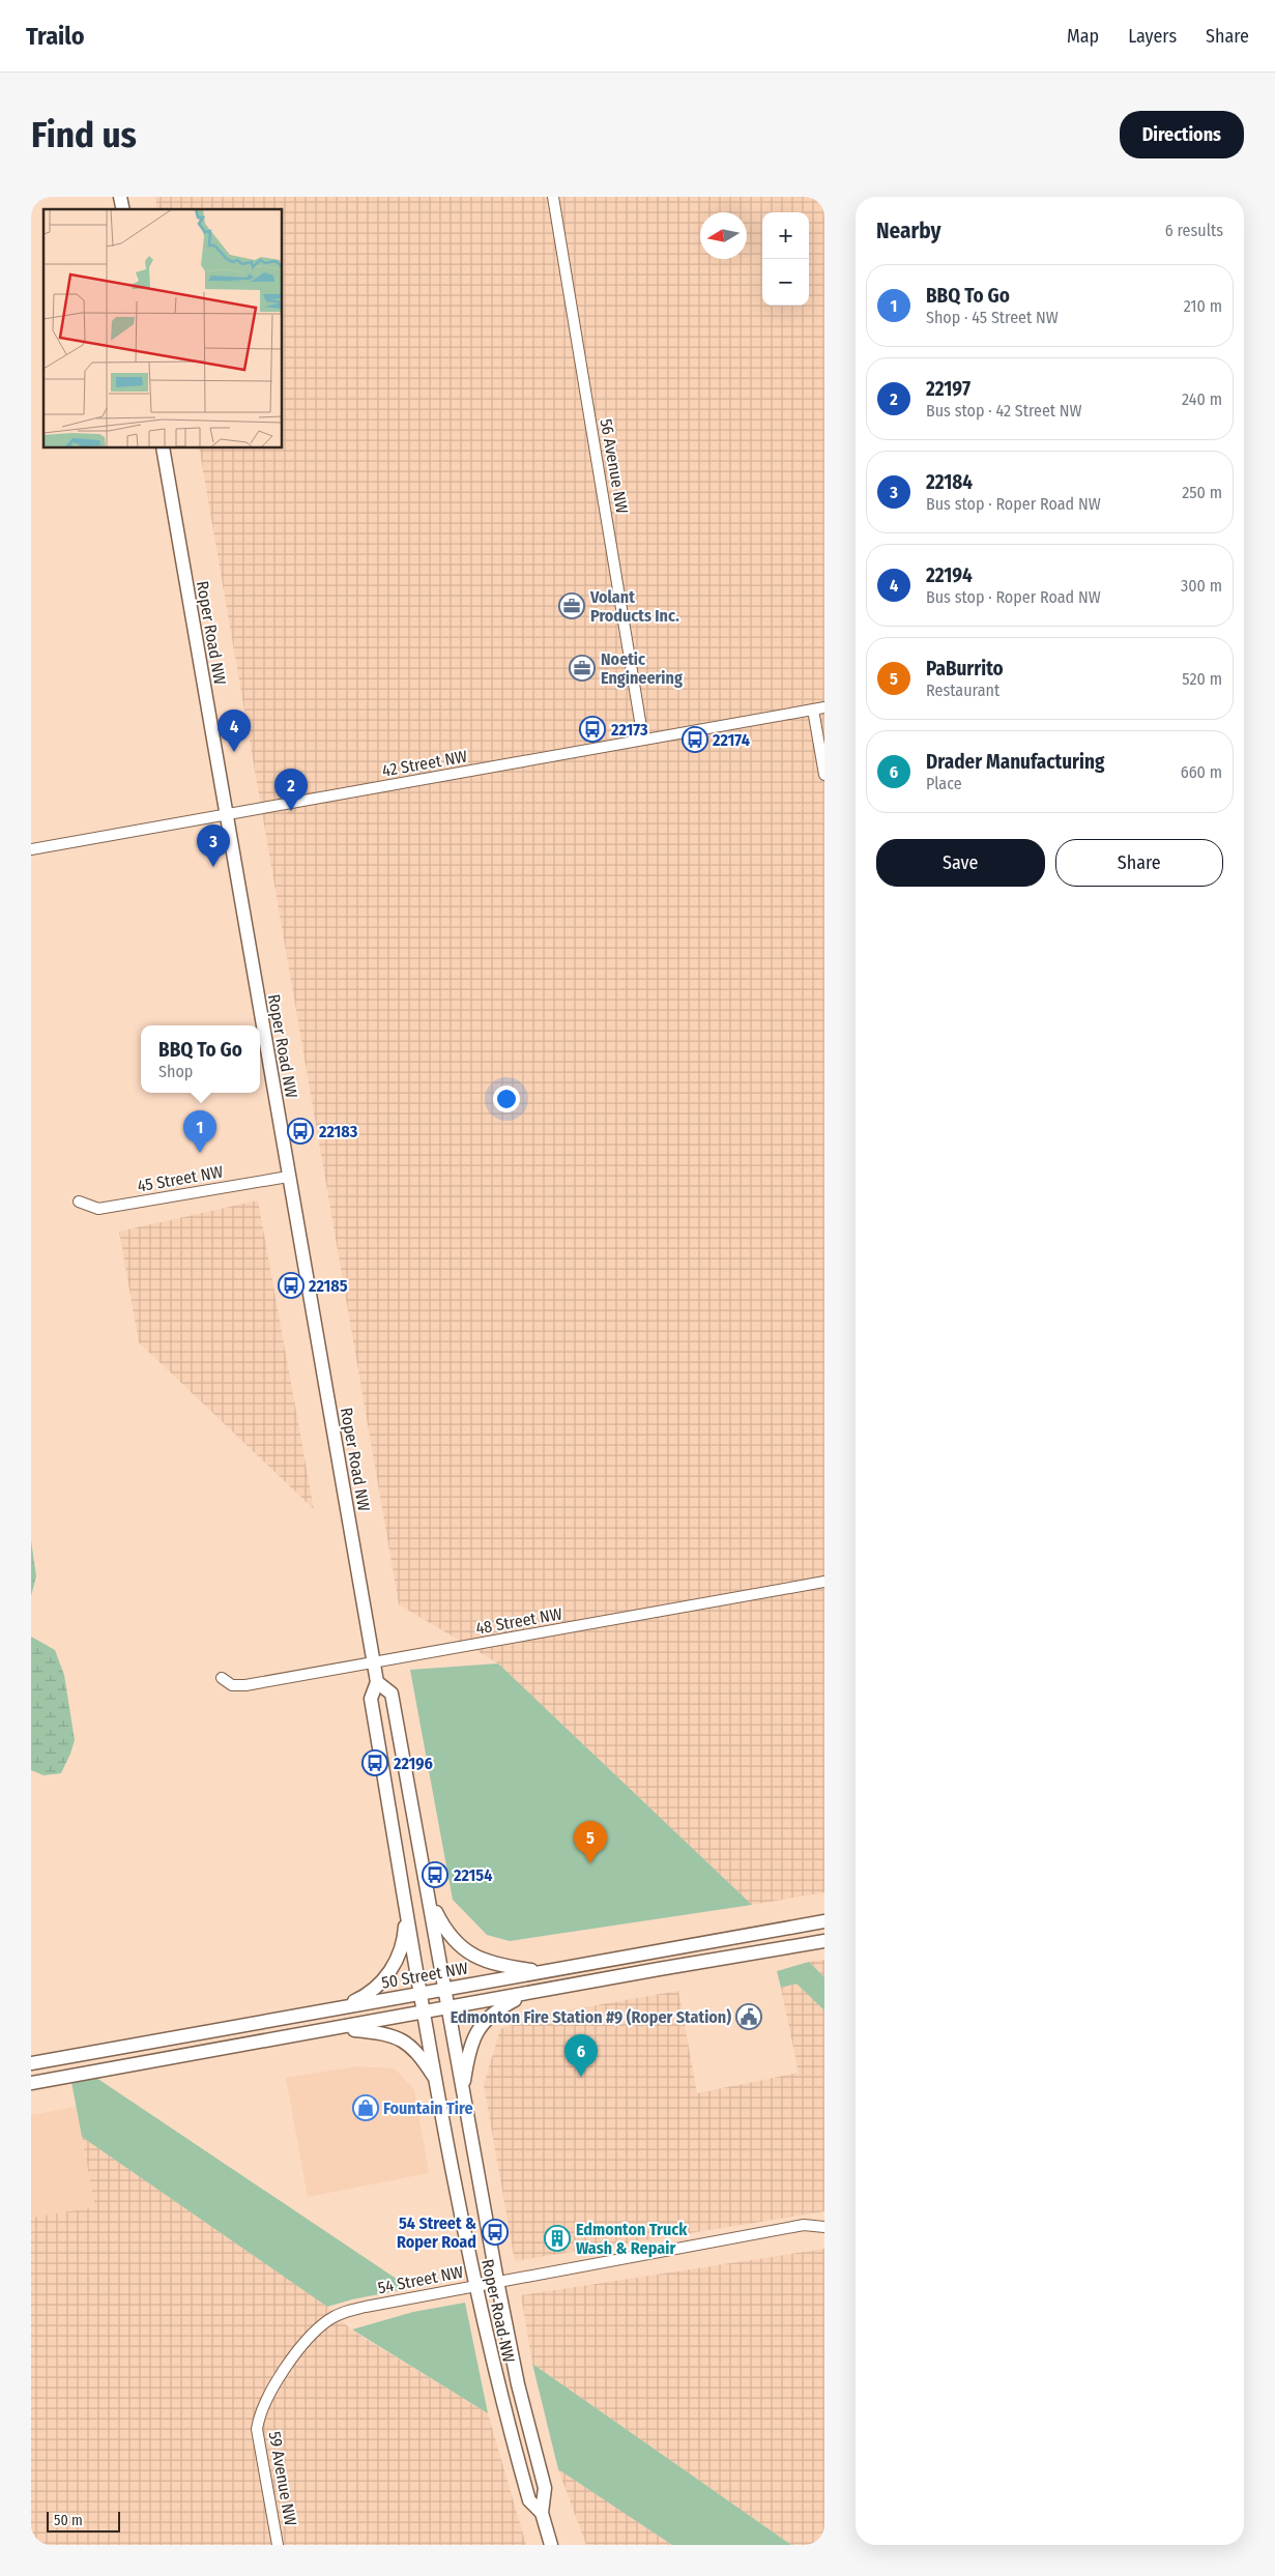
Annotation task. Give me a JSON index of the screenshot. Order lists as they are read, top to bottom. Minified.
{"streets":{"main road":["Roper Road NW","50 Street NW"],"street":["56 Avenue NW","42 Street NW","45 Street NW","48 Street NW","54 Street NW","59 Avenue NW"]},"crossings":[["56 Avenue NW","42 Street NW"],["Roper Road NW","42 Street NW"],["Roper Road NW","45 Street NW"],["Roper Road NW","48 Street NW"],["Roper Road NW","50 Street NW"],["Roper Road NW","54 Street NW"],["54 Street NW","59 Avenue NW"]],"places":{"office":["Volant Products Inc.","Noetic Engineering"],"bus stop":["22173","22174","22183","22185","22196","22154","54 Street & Roper Road"],"public building":["Edmonton Fire Station #9 (Roper Station)"],"shop":["Fountain Tire"],"building":["Edmonton Truck Wash & Repair"]},"scale_bar":"50 m","north":"left","page":{"header":"Trailo","nav":["Map","Layers","Share"],"buttons":["Directions",["Save","Share"]],"title":"Find us","heading":["Nearby","6 results"],"map_buttons":["+","−"],"list":[{"mark":"1","name":"BBQ To Go","note":"Shop · 45 Street NW","value":"210 m"},{"mark":"2","name":"22197","note":"Bus stop · 42 Street NW","value":"240 m"},{"mark":"3","name":"22184","note":"Bus stop · Roper Road NW","value":"250 m"},{"mark":"4","name":"22194","note":"Bus stop · Roper Road NW","value":"300 m"},{"mark":"5","name":"PaBurrito","note":"Restaurant","value":"520 m"},{"mark":"6","name":"Drader Manufacturing","note":"Place","value":"660 m"}],"pins":["4","2","3","1","5","6"],"popup":["BBQ To Go","Shop"],"scale":"50 m"}}
